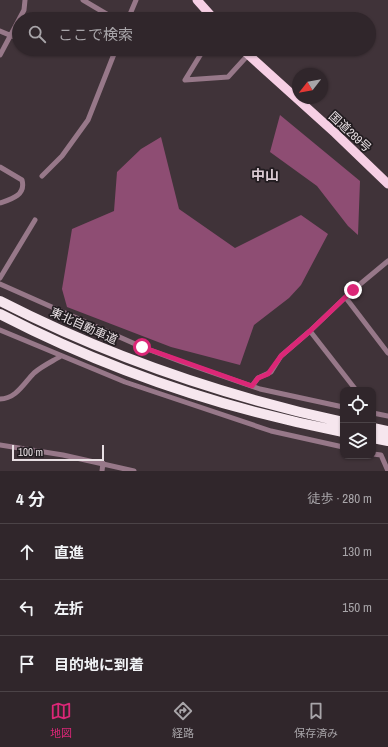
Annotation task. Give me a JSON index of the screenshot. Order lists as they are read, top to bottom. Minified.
{"streets":{"highway":["国道289号","東北自動車道"]},"districts":["中山"],"scale_bar":"100 m","north":"bottom left","page":{"search":"ここで検索","scale":"100 m","heading":["4 分","徒歩 · 280 m"],"list":[["直進","130 m"],["左折","150 m"],"目的地に到着"],"nav":["地図","経路","保存済み"]}}
